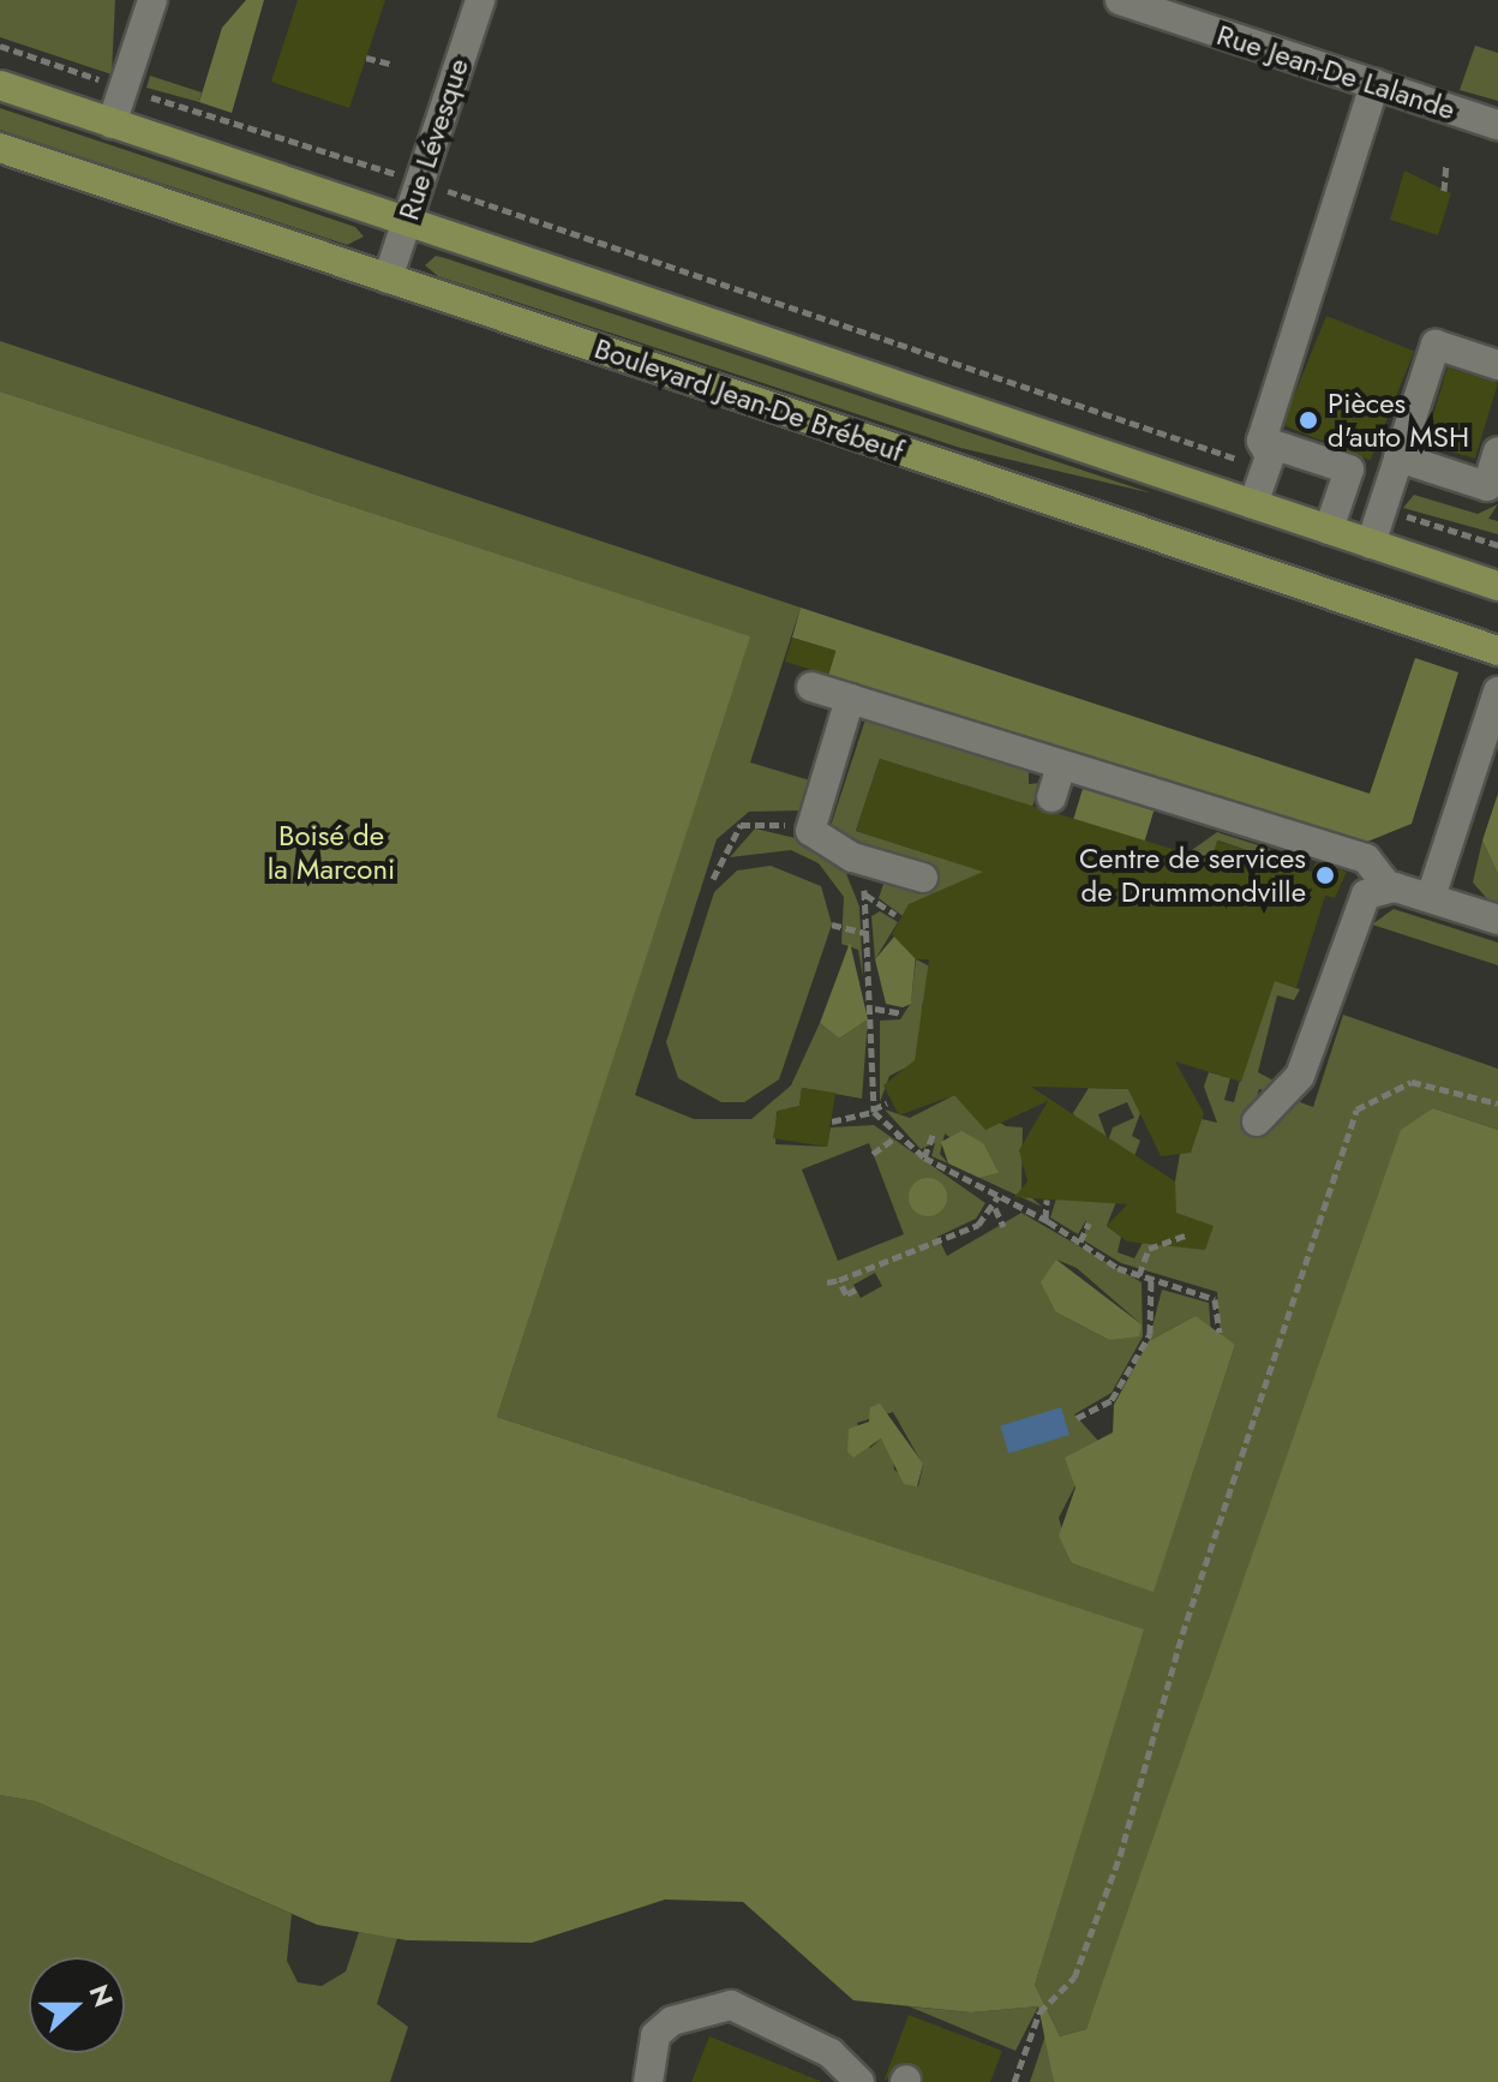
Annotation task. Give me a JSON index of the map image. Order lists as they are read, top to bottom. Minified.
{"streets":{"main road":["Boulevard Jean-De Brébeuf"],"street":["Rue Jean-De Lalande","Rue Lévesque"]},"crossings":[["Rue Lévesque","Boulevard Jean-De Brébeuf"]],"parks":["Boisé de la Marconi"],"places":["Pièces d'auto MSH","Centre de services de Drummondville"],"north":"right"}
